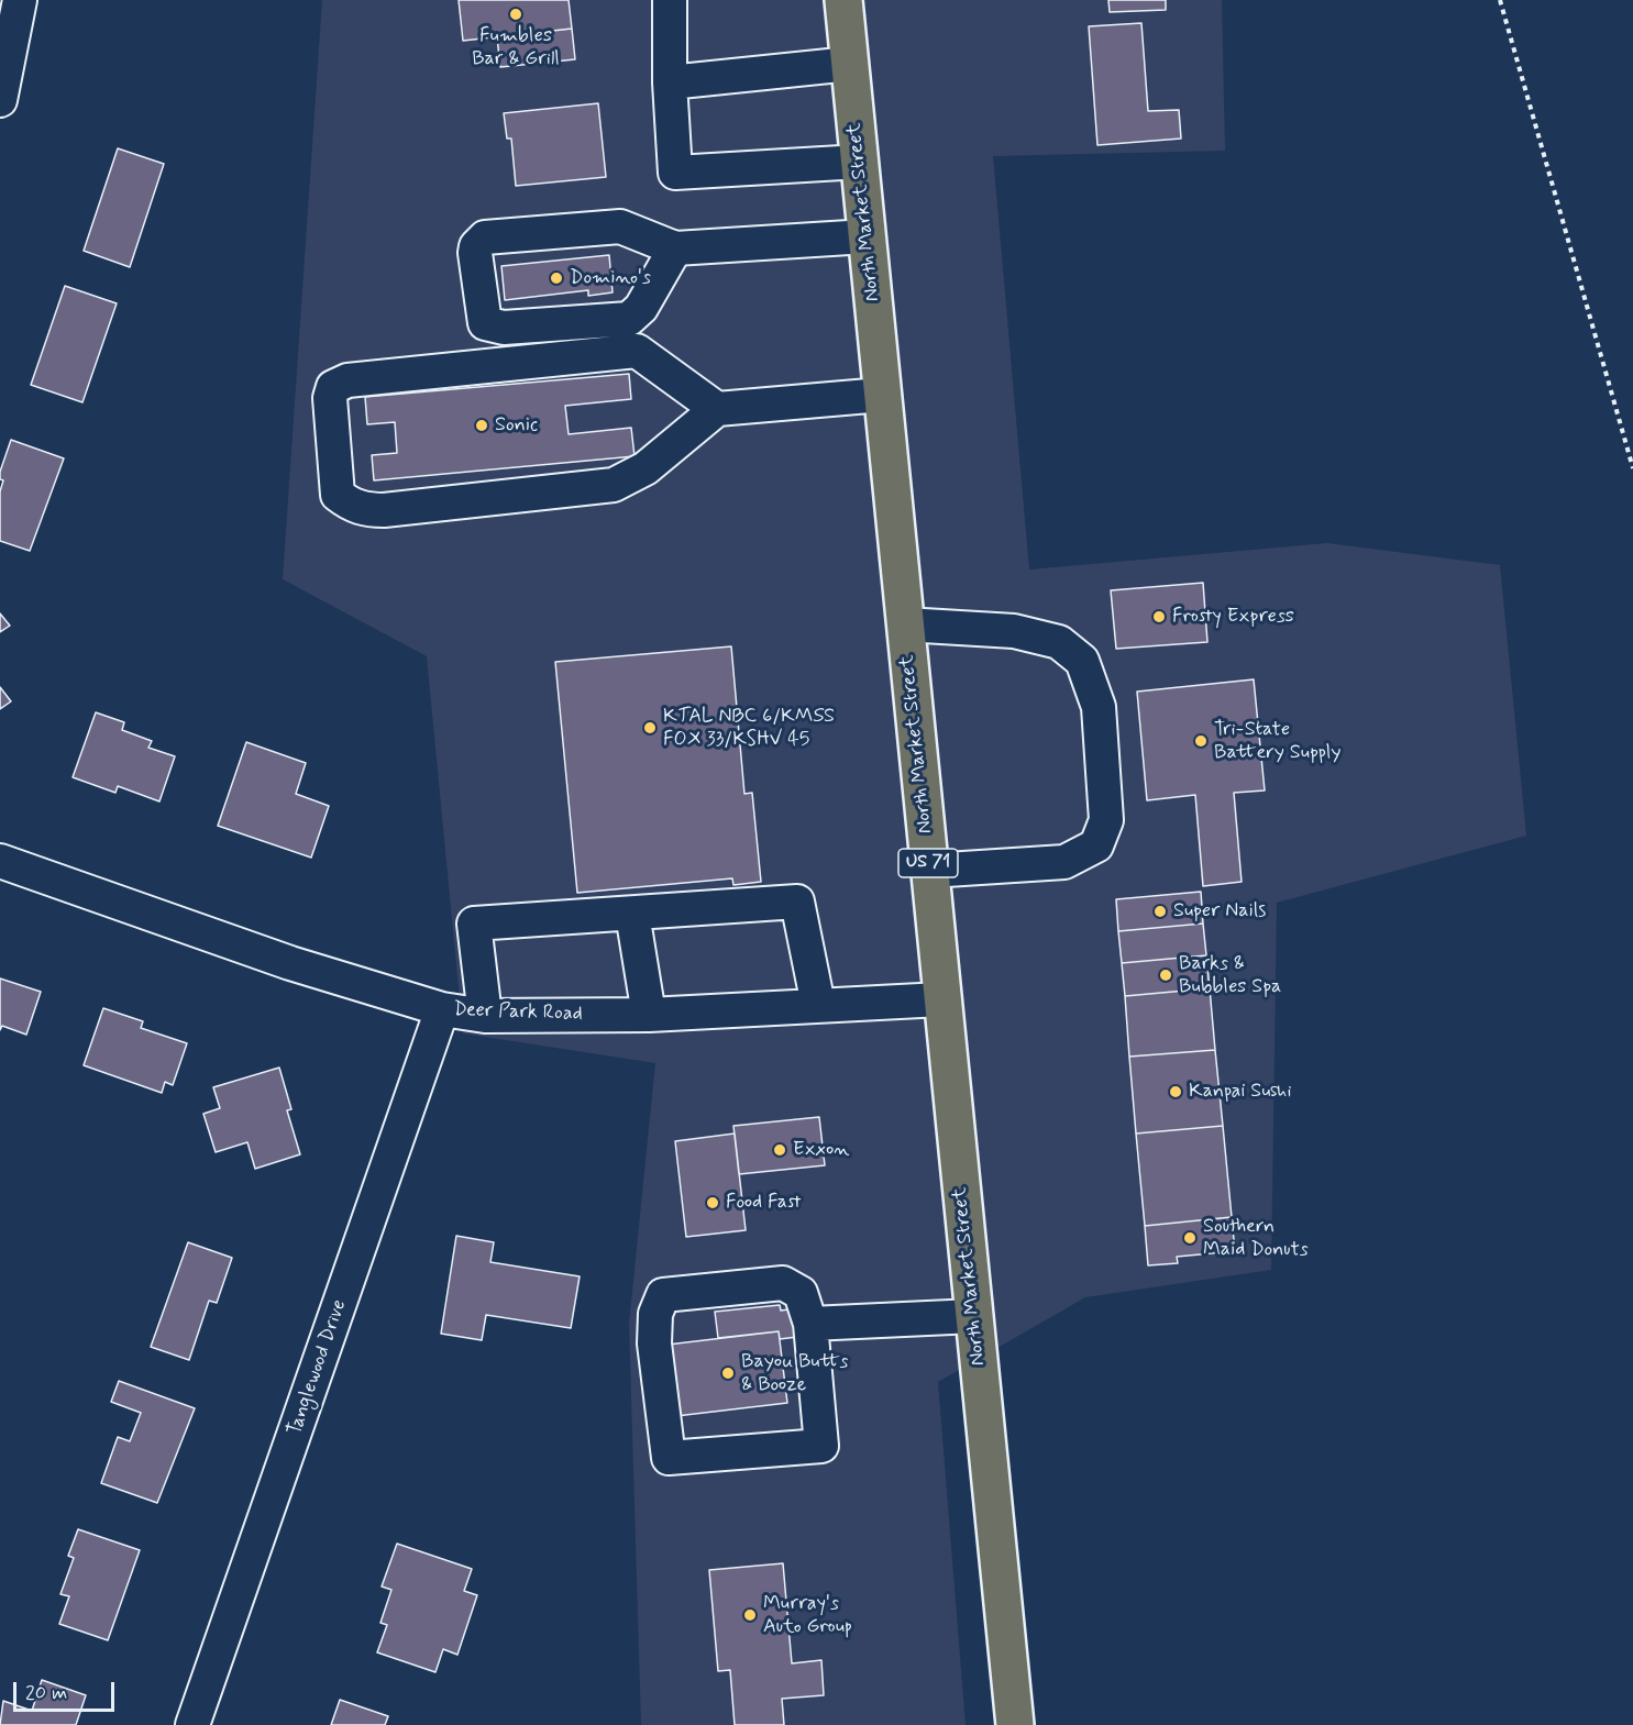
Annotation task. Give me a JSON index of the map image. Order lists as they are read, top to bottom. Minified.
{"streets":{"main road":["North Market Street","US 71"],"street":["Deer Park Road","Tanglewood Drive"]},"crossings":[["North Market Street","Deer Park Road"],["Deer Park Road","Tanglewood Drive"]],"places":["Fumbles Bar & Grill","Domino's","Sonic","Frosty Express","KTAL NBC 6/KMSS FOX 33/KSHV 45","Tri-State Battery Supply","Super Nails","Barks & Bubbles Spa","Kanpai Sushi","Exxon","Food Fast","Southern Maid Donuts","Bayou Butts & Booze","Murray's Auto Group"],"scale_bar":"20 m"}
